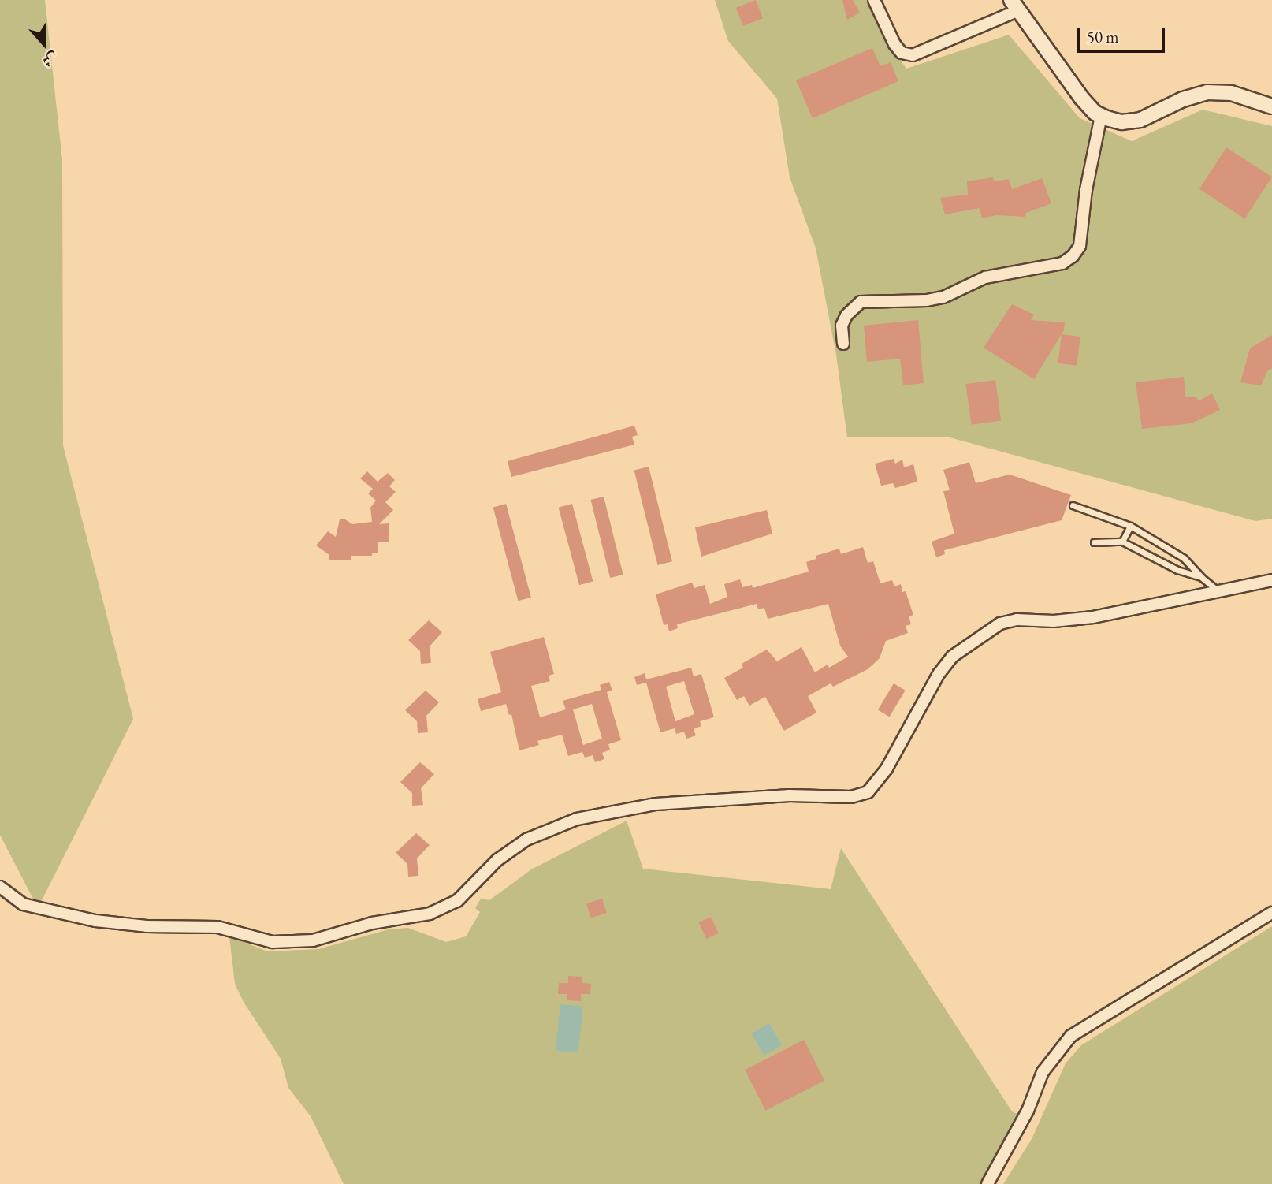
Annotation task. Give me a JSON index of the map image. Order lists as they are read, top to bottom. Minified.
{"scale_bar":"50 m","north":"bottom"}
